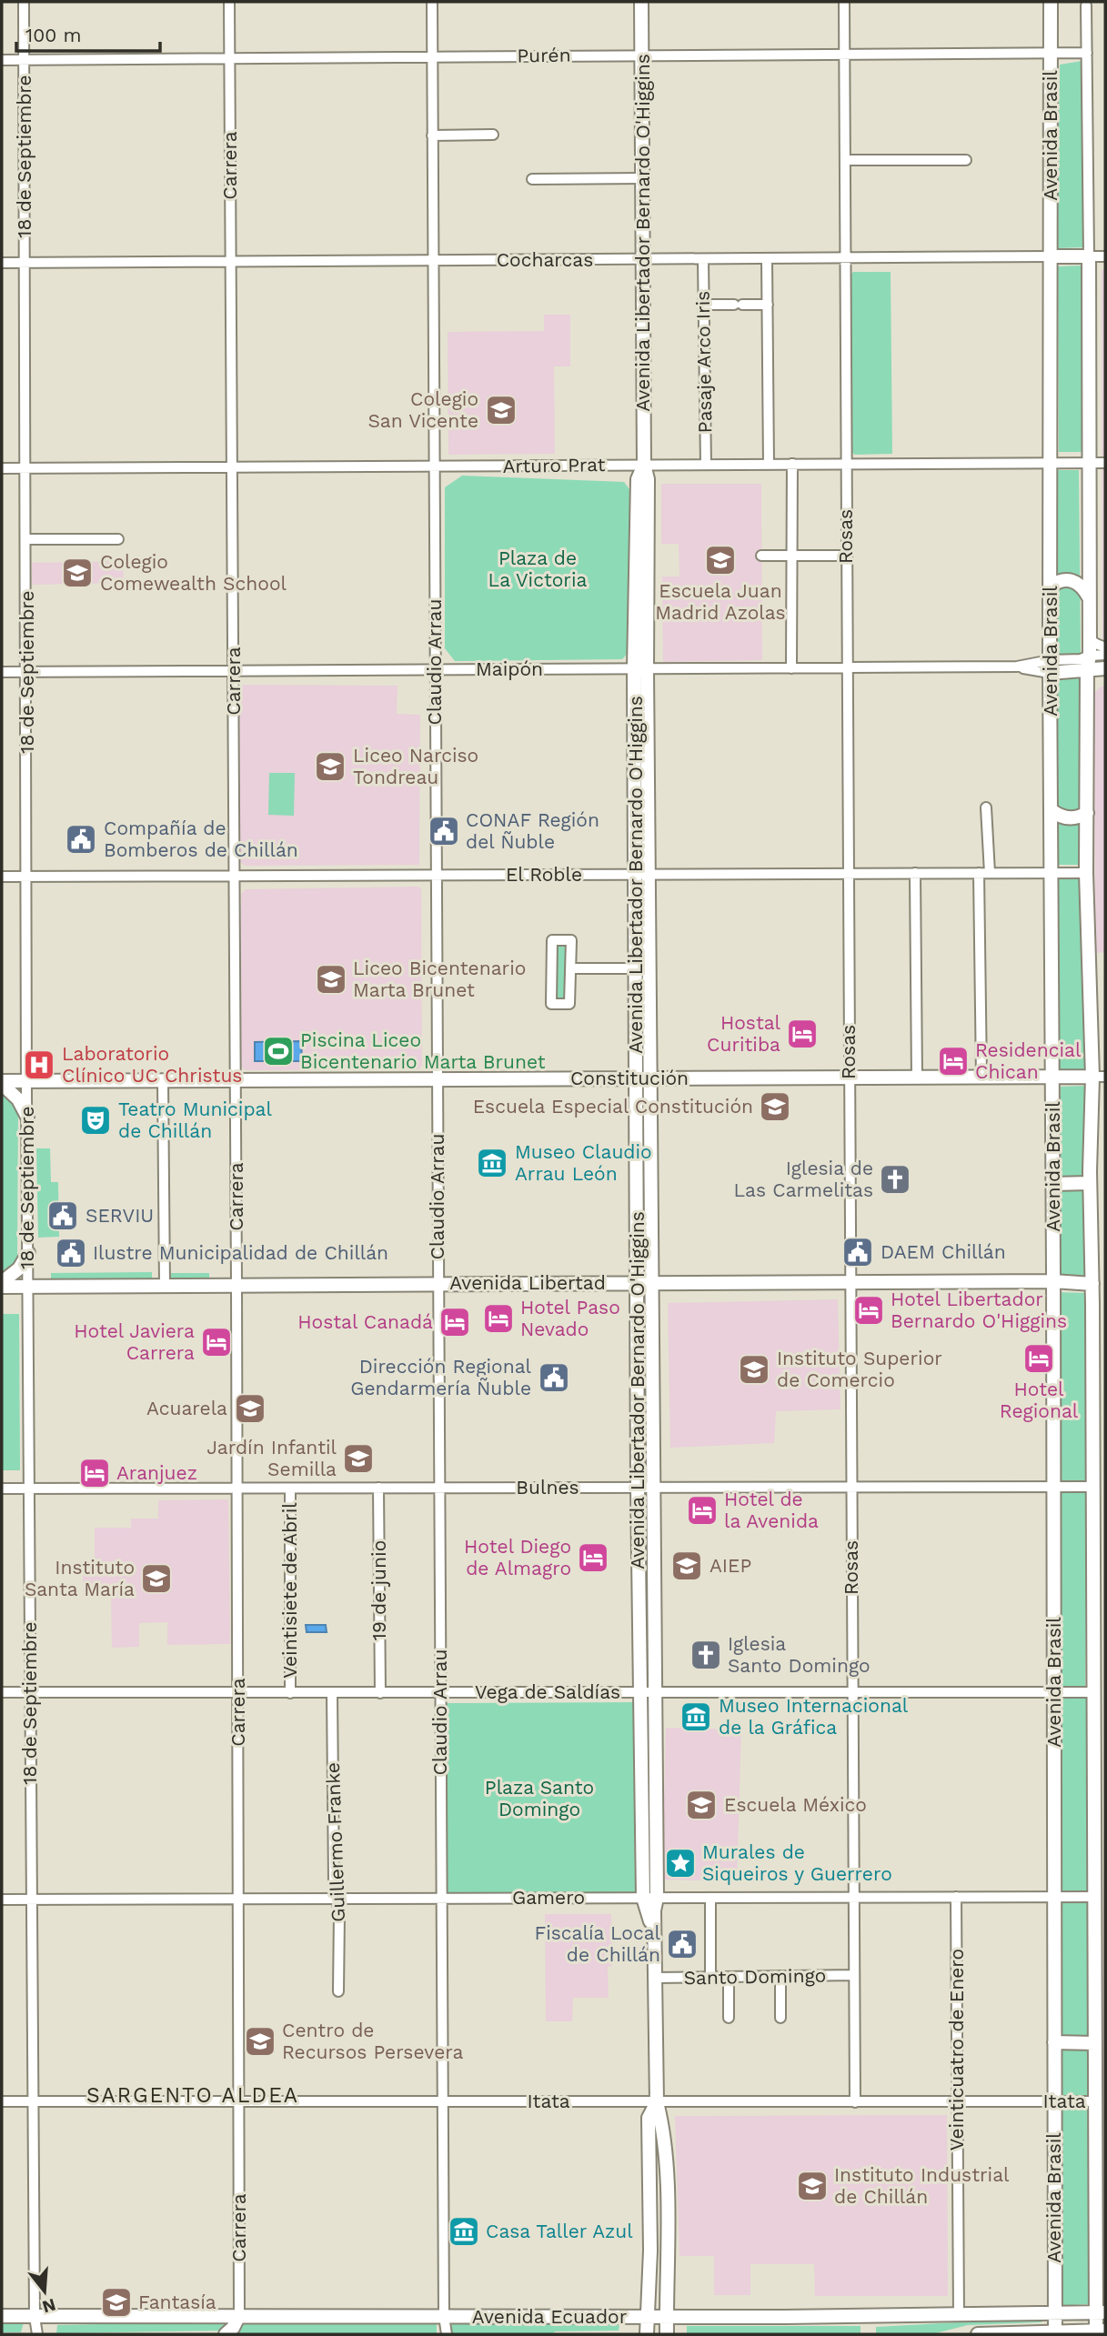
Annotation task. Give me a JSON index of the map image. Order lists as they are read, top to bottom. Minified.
{"streets":{"main road":["Avenida Brasil","Avenida Libertador Bernardo O'Higgins","Cocharcas","Maipón","Constitución","Avenida Libertad","Avenida Ecuador"],"street":["Purén","18 de Septiembre","Carrera","Pasaje Arco Iris","Arturo Prat","Rosas","Claudio Arrau","El Roble","Bulnes","Veintisiete de Abril","19 de junio","Vega de Saldías","Guillermo Franke","Gamero","Santo Domingo","Veinticuatro de Enero","Itata"]},"crossings":[["Purén","Avenida Brasil"],["Purén","18 de Septiembre"],["Purén","Carrera"],["Purén","Avenida Libertador Bernardo O'Higgins"],["Purén","Rosas"],["Purén","Claudio Arrau"],["Avenida Brasil","Cocharcas"],["Avenida Brasil","Arturo Prat"],["Avenida Brasil","Maipón"],["Avenida Brasil","El Roble"],["Avenida Brasil","Constitución"],["Avenida Brasil","Avenida Libertad"],["Avenida Brasil","Bulnes"],["Avenida Brasil","Vega de Saldías"],["Avenida Brasil","Gamero"],["Avenida Brasil","Itata"],["Avenida Brasil","Avenida Ecuador"],["18 de Septiembre","Cocharcas"],["18 de Septiembre","Arturo Prat"],["18 de Septiembre","Maipón"],["18 de Septiembre","El Roble"],["18 de Septiembre","Constitución"],["18 de Septiembre","Avenida Libertad"],["18 de Septiembre","Bulnes"],["18 de Septiembre","Vega de Saldías"],["18 de Septiembre","Gamero"],["18 de Septiembre","Itata"],["18 de Septiembre","Avenida Ecuador"],["Carrera","Cocharcas"],["Carrera","Arturo Prat"],["Carrera","Maipón"],["Carrera","El Roble"],["Carrera","Constitución"],["Carrera","Avenida Libertad"],["Carrera","Bulnes"],["Carrera","Vega de Saldías"],["Carrera","Gamero"],["Carrera","Itata"],["Carrera","Avenida Ecuador"],["Avenida Libertador Bernardo O'Higgins","Cocharcas"],["Avenida Libertador Bernardo O'Higgins","Arturo Prat"],["Avenida Libertador Bernardo O'Higgins","Maipón"],["Avenida Libertador Bernardo O'Higgins","El Roble"],["Avenida Libertador Bernardo O'Higgins","Constitución"],["Avenida Libertador Bernardo O'Higgins","Avenida Libertad"],["Avenida Libertador Bernardo O'Higgins","Bulnes"],["Avenida Libertador Bernardo O'Higgins","Vega de Saldías"],["Avenida Libertador Bernardo O'Higgins","Gamero"],["Avenida Libertador Bernardo O'Higgins","Santo Domingo"],["Avenida Libertador Bernardo O'Higgins","Itata"],["Avenida Libertador Bernardo O'Higgins","Avenida Ecuador"],["Cocharcas","Pasaje Arco Iris"],["Cocharcas","Rosas"],["Cocharcas","Claudio Arrau"],["Pasaje Arco Iris","Arturo Prat"],["Arturo Prat","Rosas"],["Arturo Prat","Claudio Arrau"],["Rosas","Maipón"],["Rosas","El Roble"],["Rosas","Constitución"],["Rosas","Avenida Libertad"],["Rosas","Bulnes"],["Rosas","Vega de Saldías"],["Rosas","Gamero"],["Rosas","Santo Domingo"],["Rosas","Itata"],["Claudio Arrau","Maipón"],["Claudio Arrau","El Roble"],["Claudio Arrau","Constitución"],["Claudio Arrau","Avenida Libertad"],["Claudio Arrau","Bulnes"],["Claudio Arrau","Vega de Saldías"],["Claudio Arrau","Gamero"],["Claudio Arrau","Itata"],["Claudio Arrau","Avenida Ecuador"],["Bulnes","Veintisiete de Abril"],["Bulnes","19 de junio"],["Veintisiete de Abril","Vega de Saldías"],["19 de junio","Vega de Saldías"],["Vega de Saldías","Guillermo Franke"],["Guillermo Franke","Gamero"],["Gamero","Veinticuatro de Enero"],["Veinticuatro de Enero","Itata"],["Veinticuatro de Enero","Avenida Ecuador"]],"districts":["SARGENTO ALDEA"],"parks":["Plaza de La Victoria","Plaza Santo Domingo"],"places":{"school or university":["Colegio San Vicente","Escuela Juan Madrid Azolas","Colegio Comewealth School","Liceo Narciso Tondreau","Liceo Bicentenario Marta Brunet","Escuela Especial Constitución","Instituto Superior de Comercio","Acuarela","Jardín Infantil Semilla","AIEP","Instituto Santa María","Escuela México","Centro de Recursos Persevera","Instituto Industrial de Chillán","Fantasía"],"public building":["CONAF Región del Ñuble","Compañía de Bomberos de Chillán","SERVIU","DAEM Chillán","Ilustre Municipalidad de Chillán","Dirección Regional Gendarmería Ñuble","Fiscalía Local de Chillán"],"hotel":["Hostal Curitiba","Residencial Chican","Hotel Libertador Bernardo O'Higgins","Hotel Paso Nevado","Hostal Canadá","Hotel Javiera Carrera","Hotel Regional","Aranjuez","Hotel de la Avenida","Hotel Diego de Almagro"],"sports":["Piscina Liceo Bicentenario Marta Brunet"],"hospital":["Laboratorio Clínico UC Christus"],"theatre":["Teatro Municipal de Chillán"],"museum":["Museo Claudio Arrau León","Museo Internacional de la Gráfica","Casa Taller Azul"],"church":["Iglesia de Las Carmelitas","Iglesia Santo Domingo"],"place":["Murales de Siqueiros y Guerrero"]},"scale_bar":"100 m","north":"bottom"}
